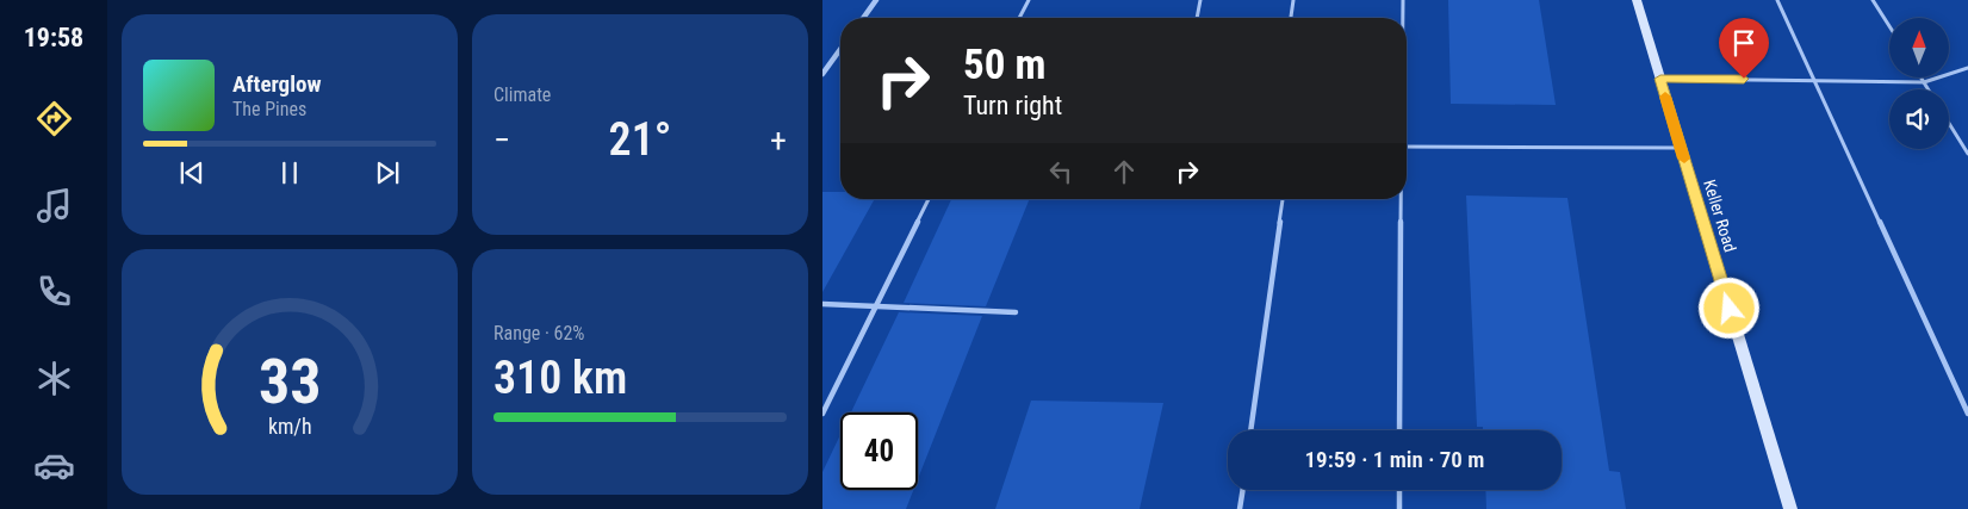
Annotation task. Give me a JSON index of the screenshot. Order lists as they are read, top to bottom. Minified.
{"streets":{"street":["Keller Road"]},"north":"top","page":{"tabs":"19:58","tile":["Climate",["Range · 62%","310 km"]],"turn":["50 m","Turn right"],"song":["Afterglow","The Pines"],"heat":["−","21°","+"],"limit":"40","trip":"19:59 · 1 min · 70 m","gauge":["33","km/h"]}}
